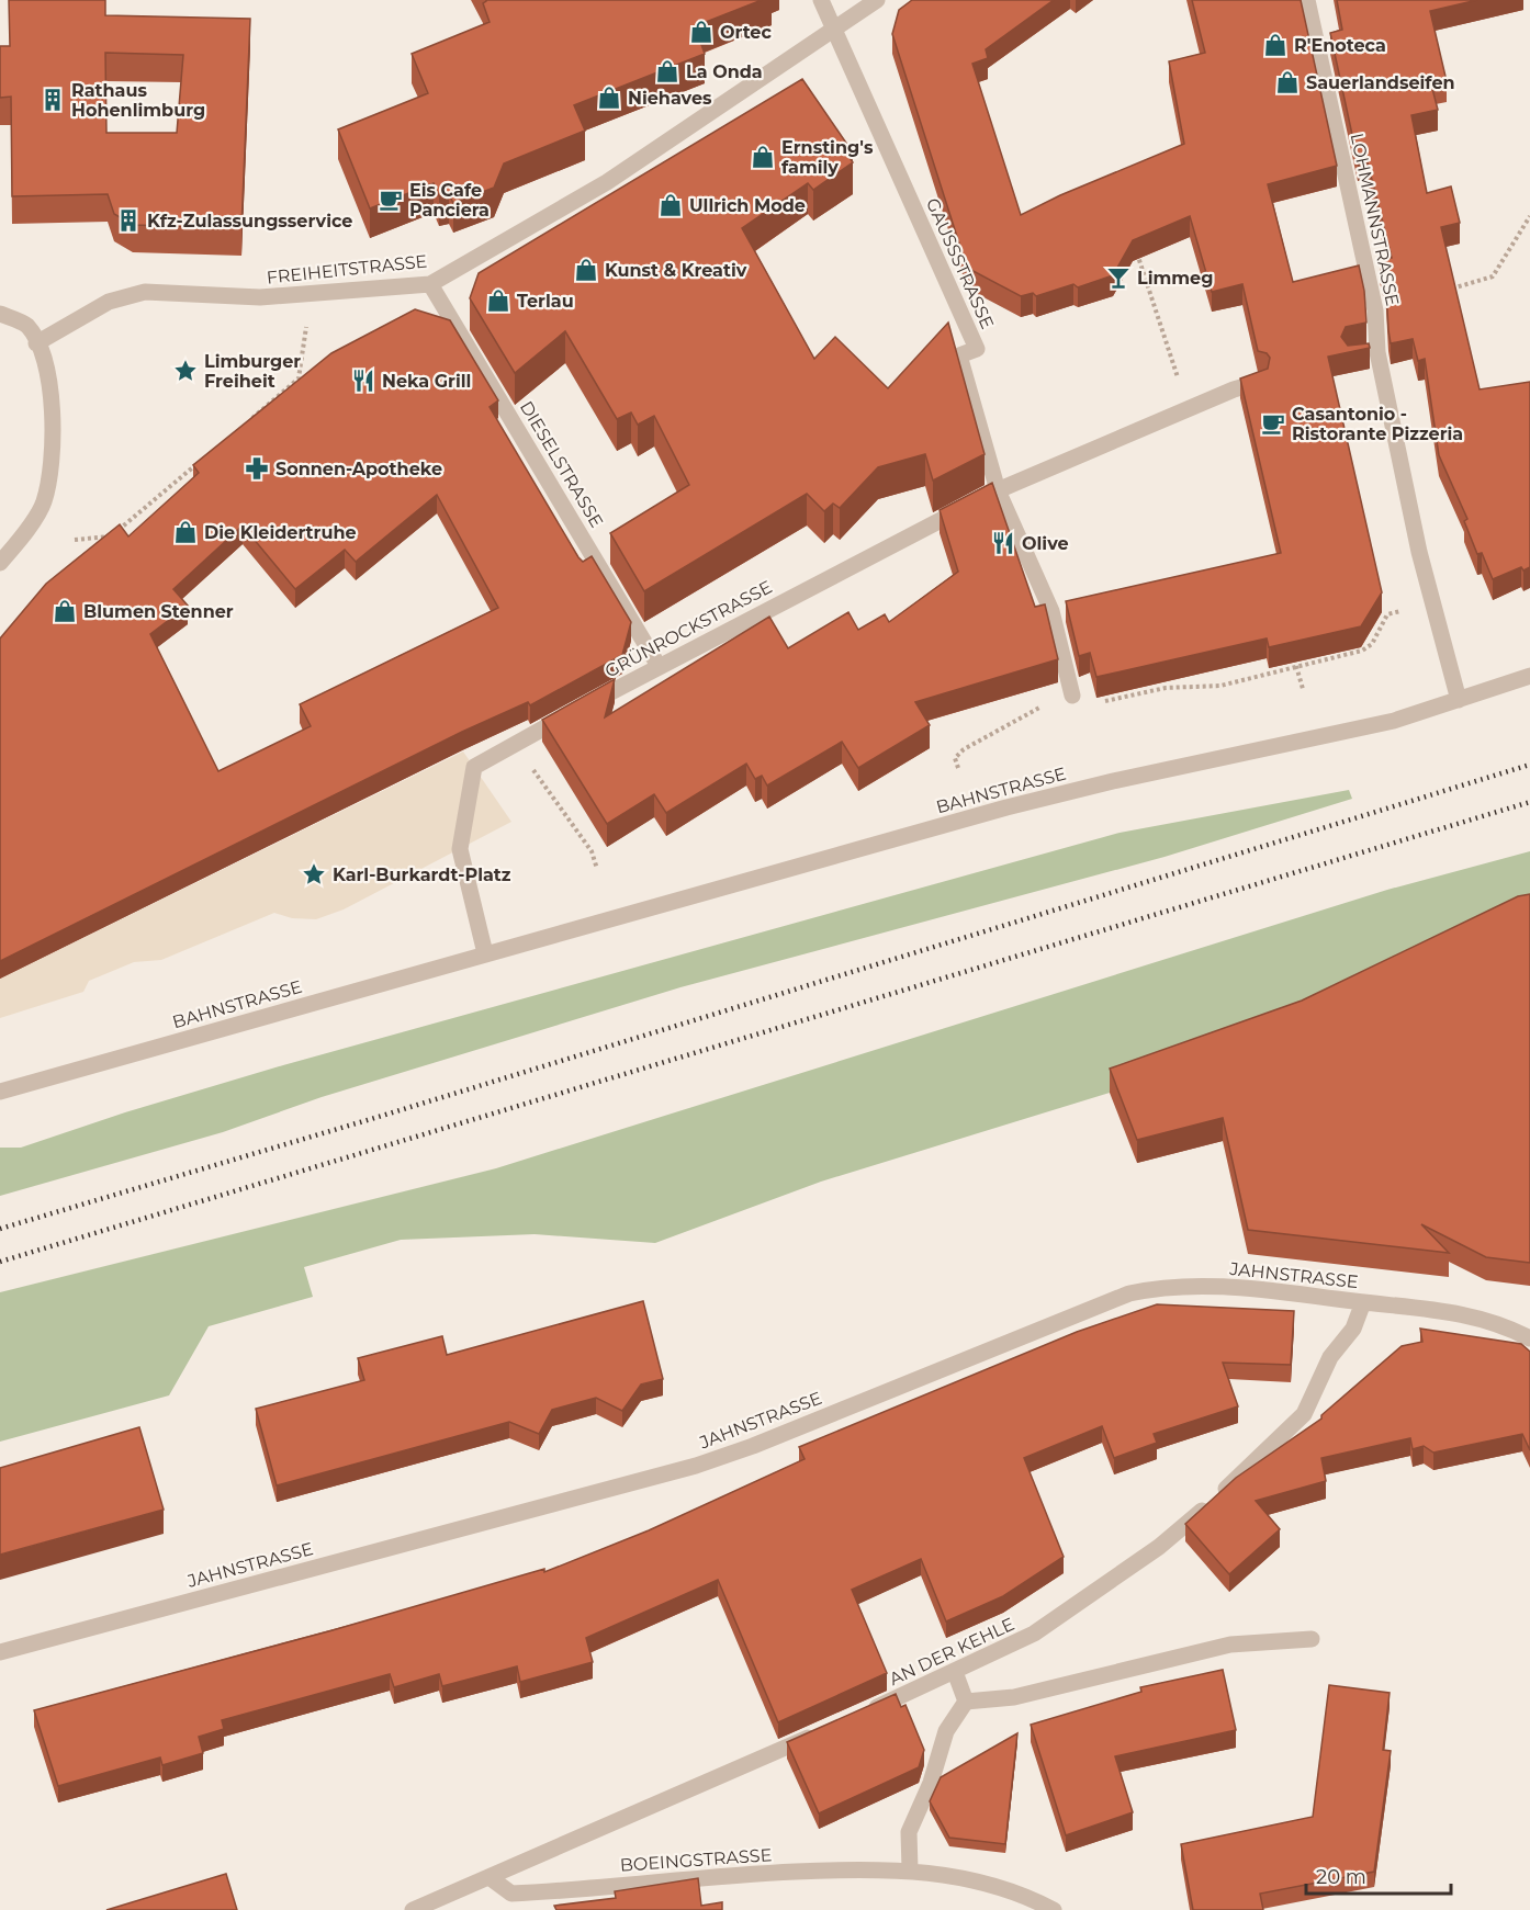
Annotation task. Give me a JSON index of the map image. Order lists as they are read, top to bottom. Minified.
{"streets":{"street":["LOHMANNSTRASSE","GAUSSSTRASSE","FREIHEITSTRASSE","DIESELSTRASSE","GRÜNROCKSTRASSE","BAHNSTRASSE","JAHNSTRASSE","AN DER KEHLE","BOEINGSTRASSE"]},"crossings":[["LOHMANNSTRASSE","BAHNSTRASSE"],["GAUSSSTRASSE","FREIHEITSTRASSE"],["GAUSSSTRASSE","GRÜNROCKSTRASSE"],["FREIHEITSTRASSE","DIESELSTRASSE"],["DIESELSTRASSE","GRÜNROCKSTRASSE"],["GRÜNROCKSTRASSE","BAHNSTRASSE"],["JAHNSTRASSE","AN DER KEHLE"]],"places":{"shop":["Ortec","R'Enoteca","La Onda","Sauerlandseifen","Niehaves","Ernsting's family","Ullrich Mode","Kunst & Kreativ","Terlau","Die Kleidertruhe","Blumen Stenner"],"building":["Rathaus Hohenlimburg","Kfz-Zulassungsservice"],"cafe":["Eis Cafe Panciera","Casantonio - Ristorante Pizzeria"],"bar":["Limmeg"],"place":["Limburger Freiheit","Karl-Burkardt-Platz"],"restaurant":["Neka Grill","Olive"],"pharmacy":["Sonnen-Apotheke"]},"scale_bar":"20 m"}
